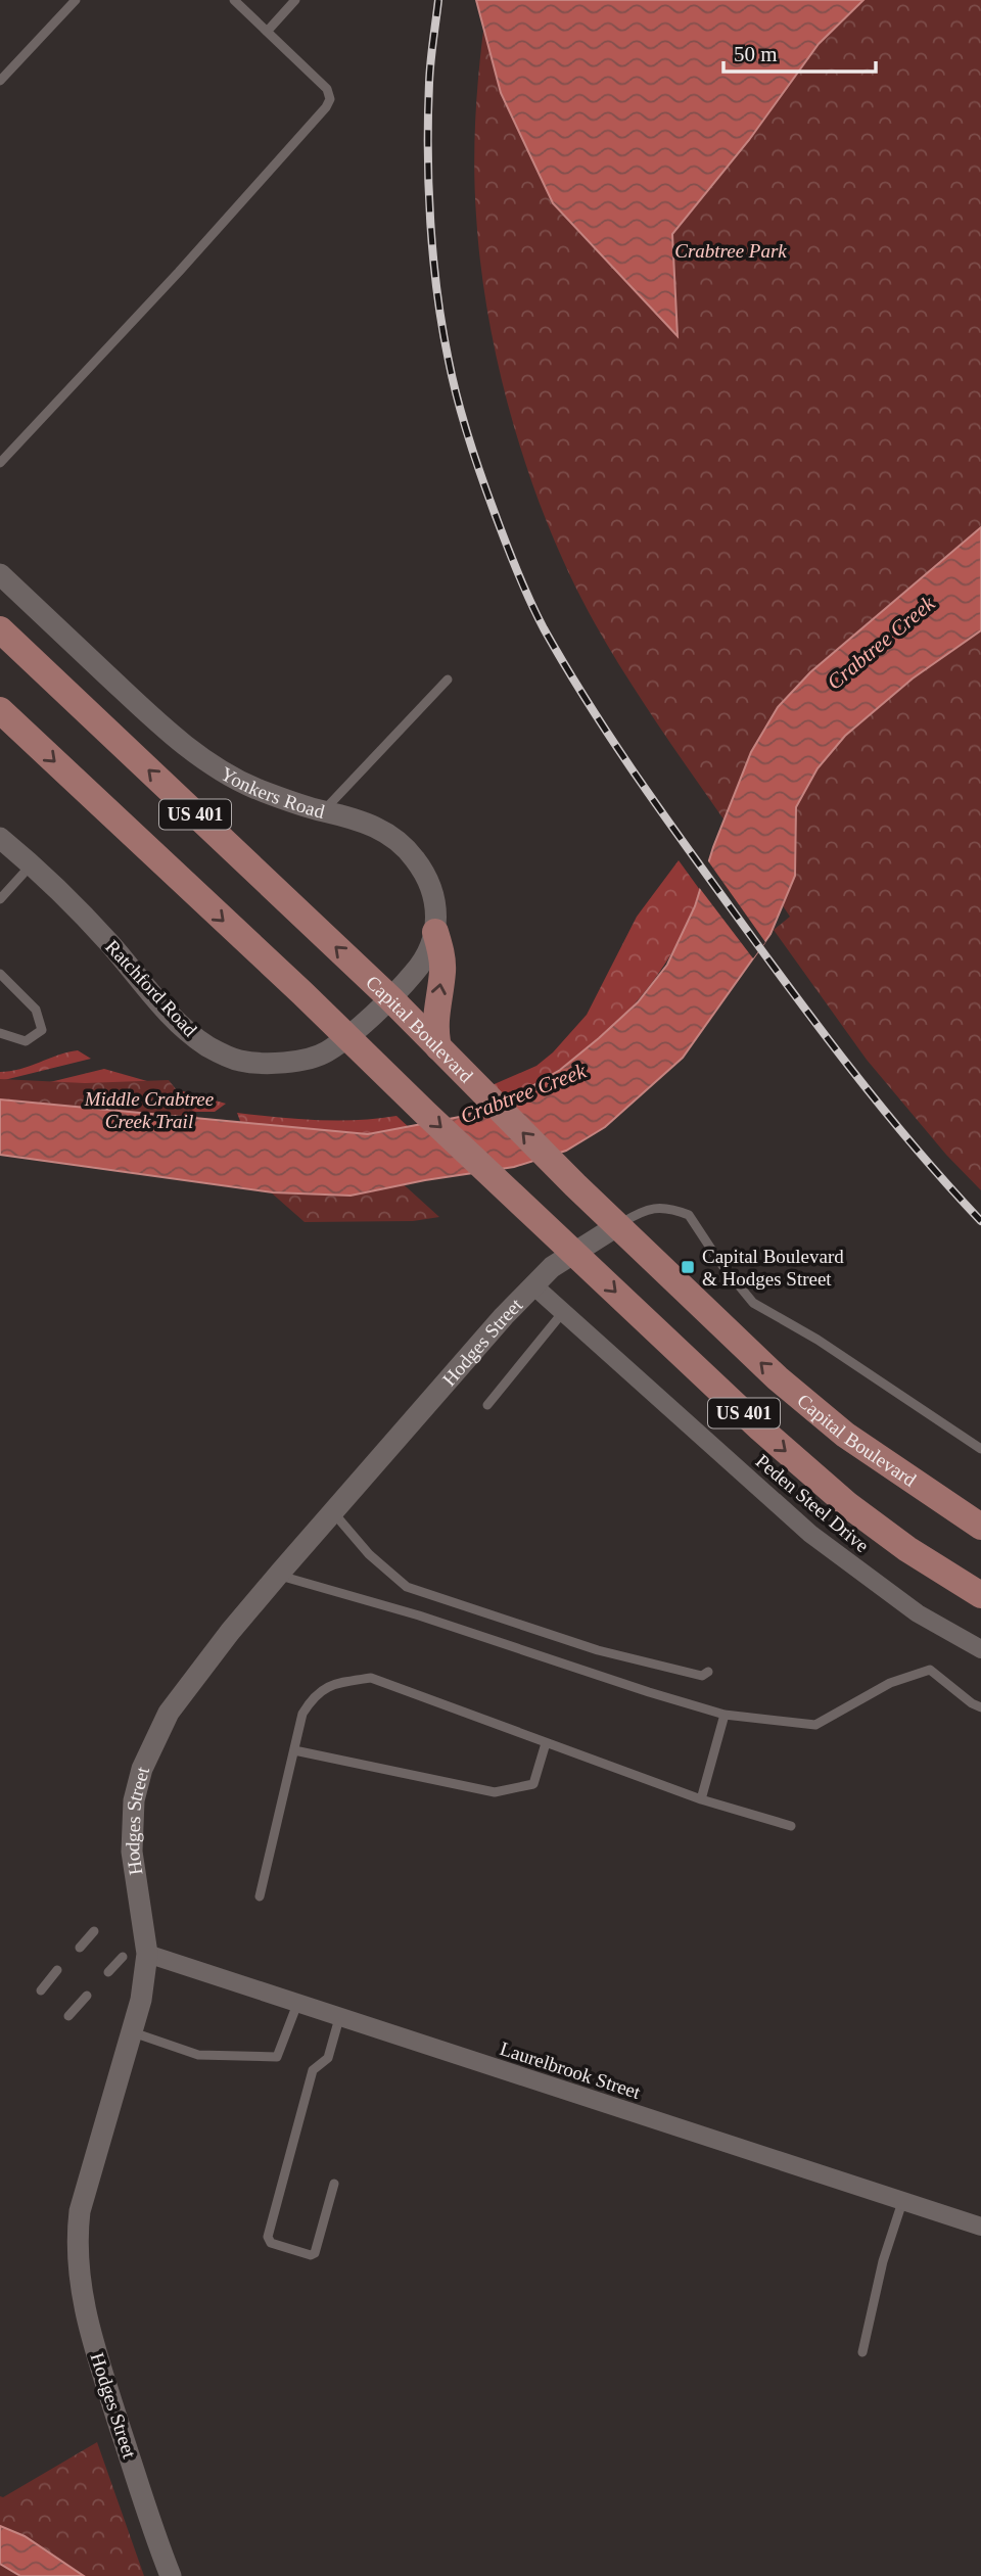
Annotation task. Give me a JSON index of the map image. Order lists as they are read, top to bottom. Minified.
{"streets":{"main road":["US 401","Capital Boulevard"],"street":["Yonkers Road","Ratchford Road","Hodges Street","Peden Steel Drive","Laurelbrook Street"]},"crossings":[["Yonkers Road","US 401"],["Yonkers Road","Ratchford Road"],["Yonkers Road","Capital Boulevard"],["US 401","Ratchford Road"],["US 401","Hodges Street"],["Capital Boulevard","Hodges Street"],["Hodges Street","Peden Steel Drive"],["Hodges Street","Laurelbrook Street"]],"water":["Crabtree Creek"],"parks":["Crabtree Park","Middle Crabtree Creek Trail"],"places":{"transit":["Capital Boulevard & Hodges Street"]},"scale_bar":"50 m"}
